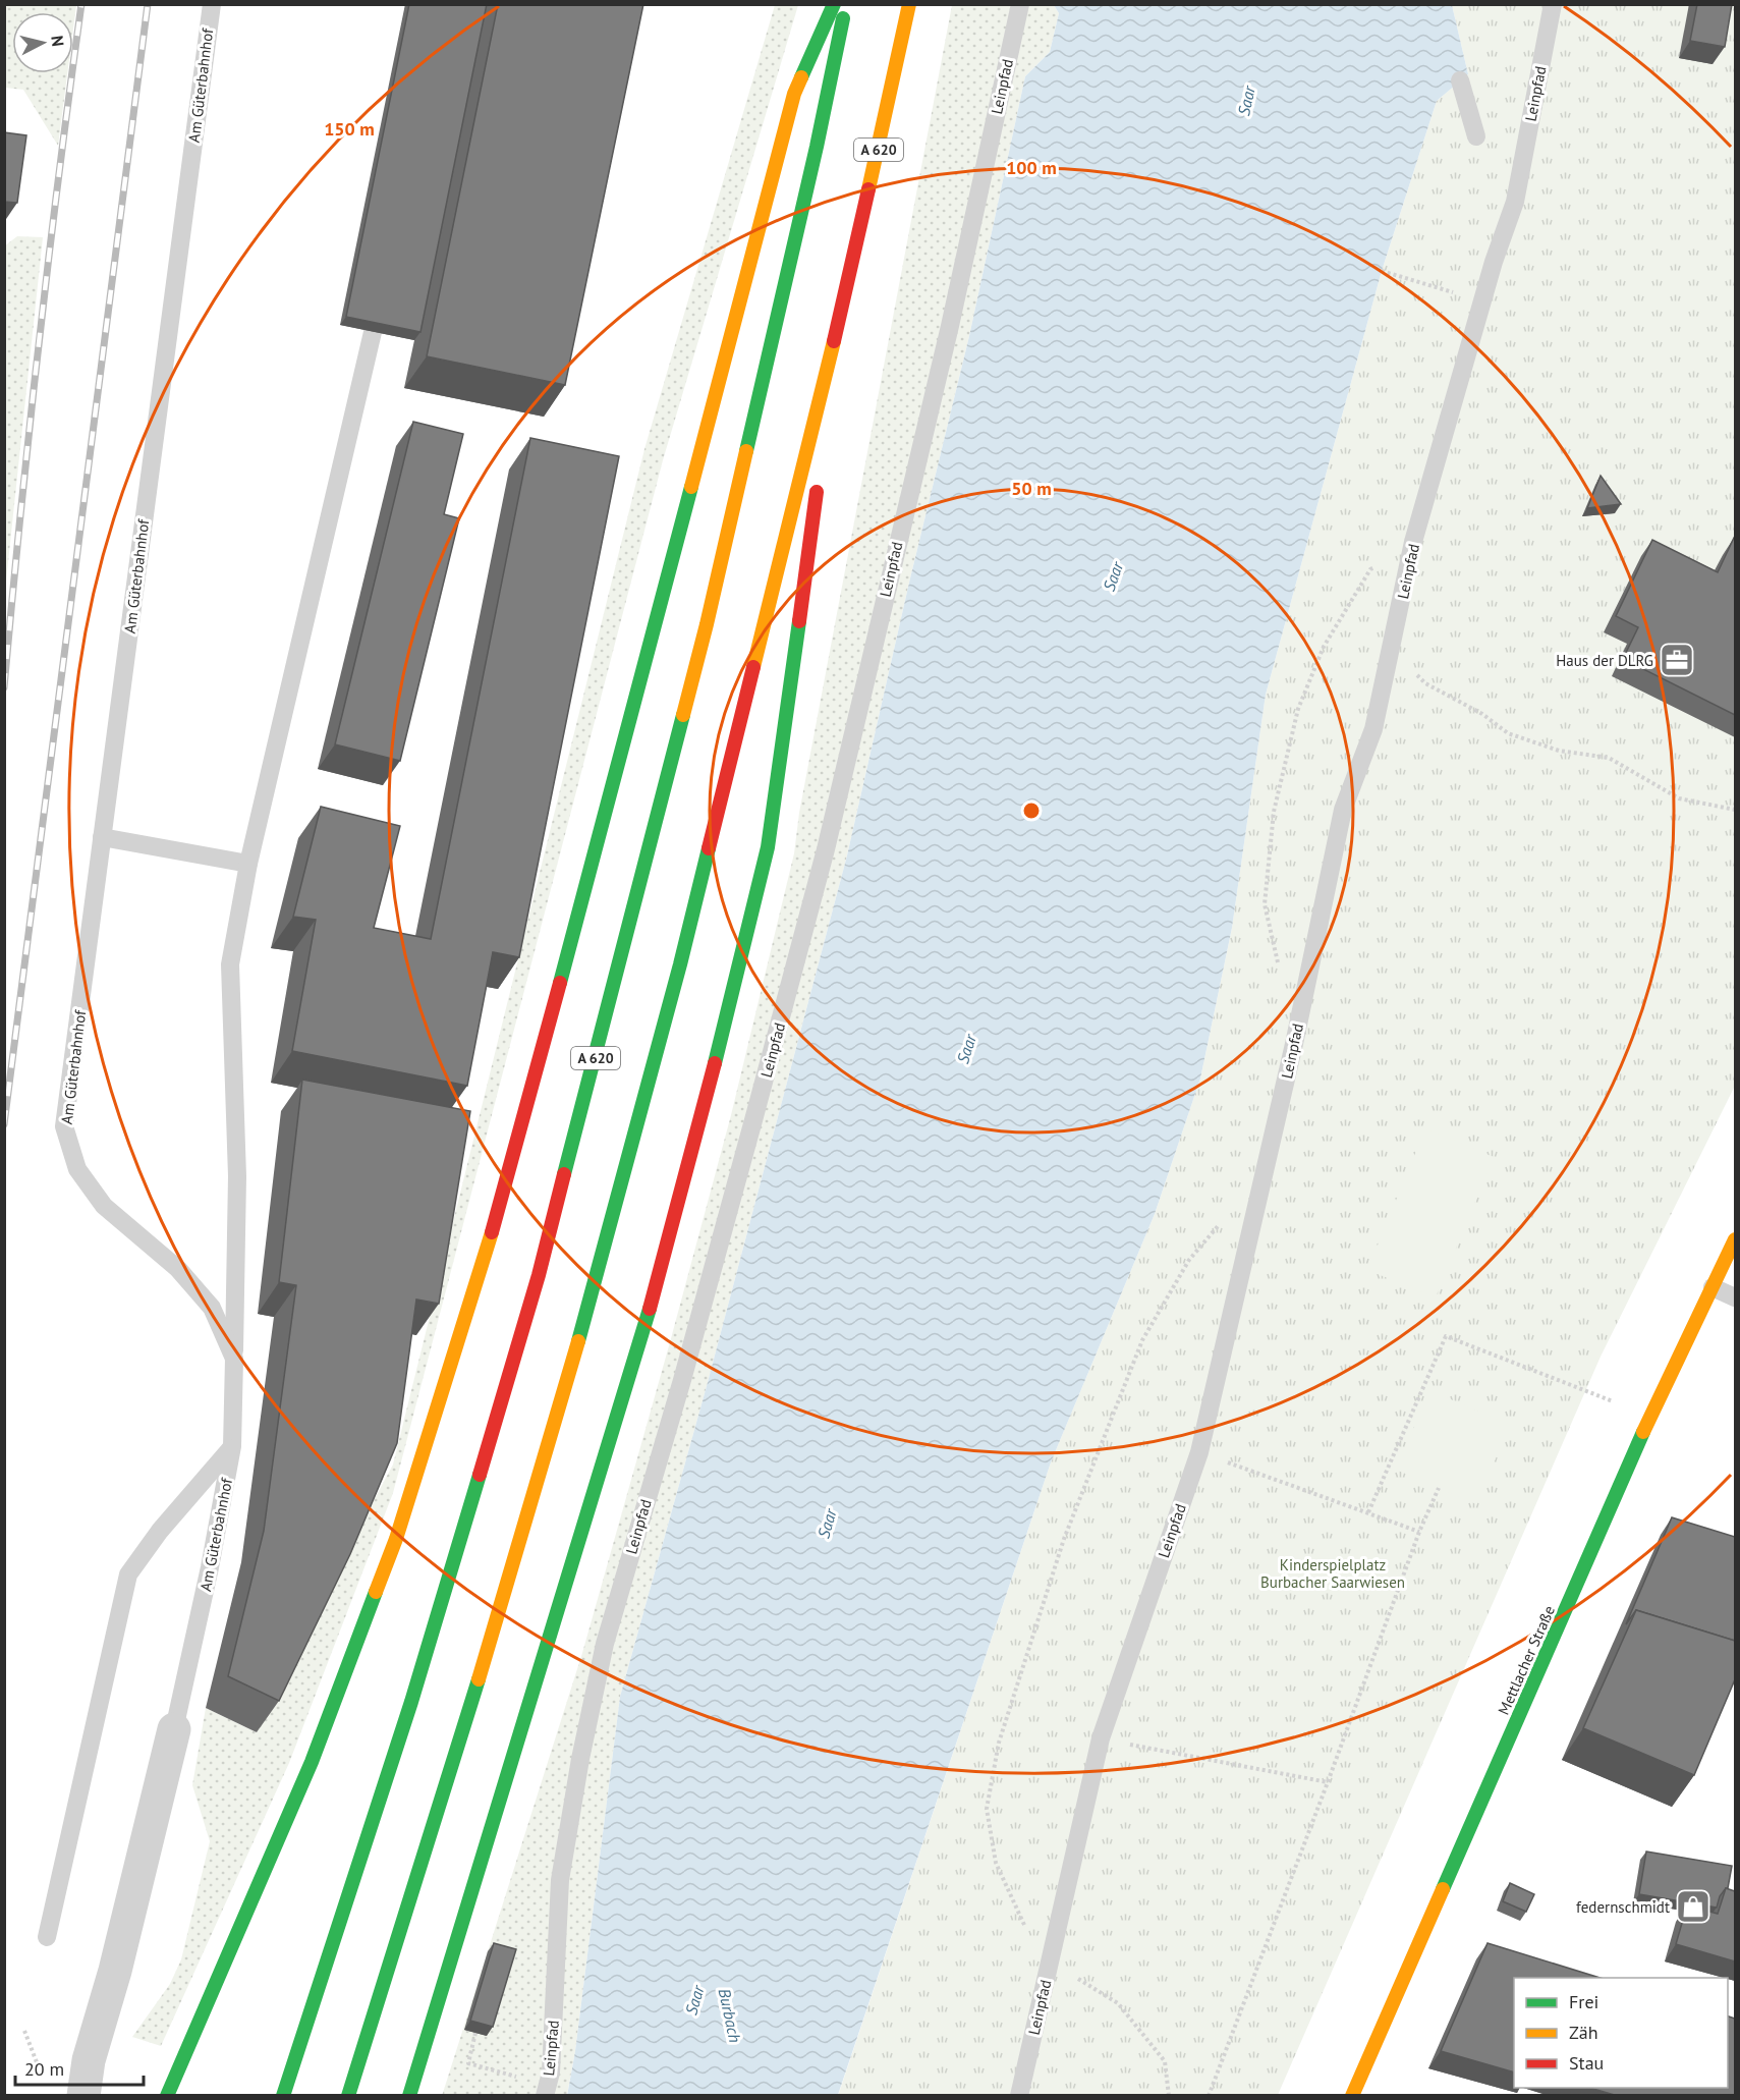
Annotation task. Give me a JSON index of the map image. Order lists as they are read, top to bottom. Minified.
{"streets":{"main road":["A 620","Mettlacher Straße"],"street":["Am Güterbahnhof"],"lane":["Leinpfad"]},"water":["Saar","Burbach"],"parks":["Kinderspielplatz Burbacher Saarwiesen"],"places":{"office":["Haus der DLRG"],"shop":["federnschmidt"]},"legend":["Frei","Zäh","Stau"],"scale_bar":"20 m","north":"right","rings":["150 m","100 m","50 m"]}
